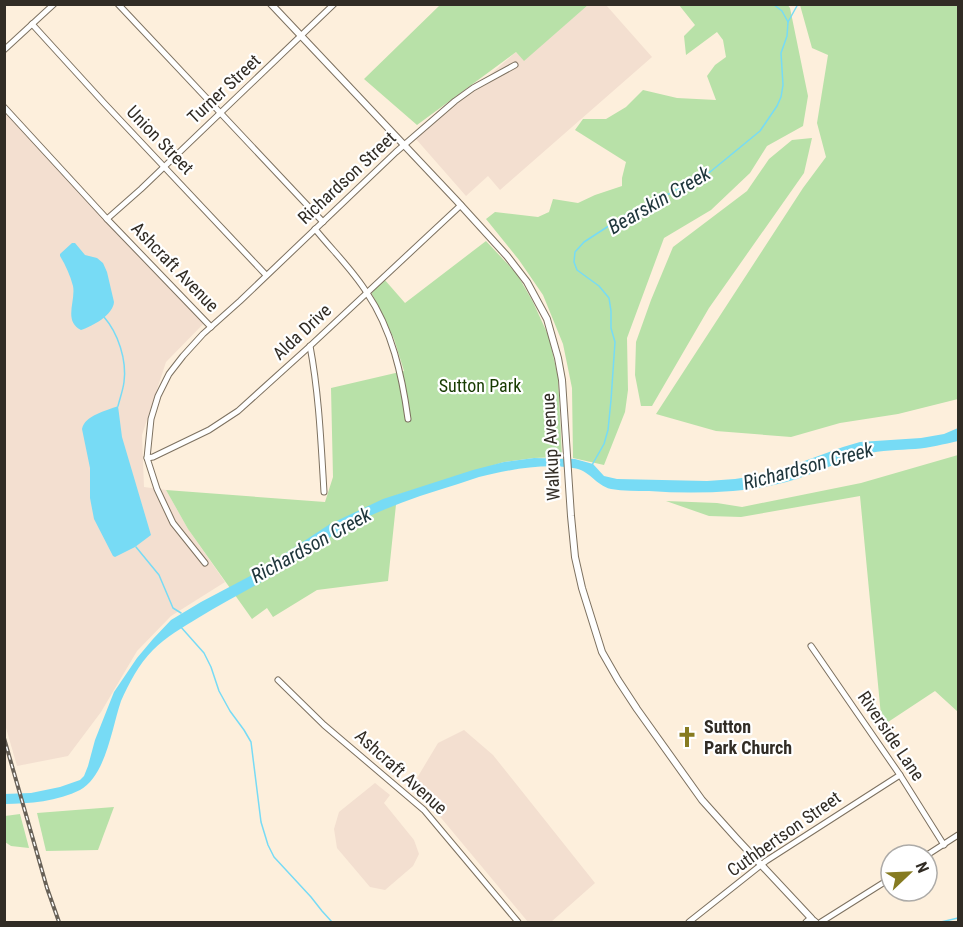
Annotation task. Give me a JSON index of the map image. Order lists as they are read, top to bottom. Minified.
{"streets":{"street":["Turner Street","Union Street","Richardson Street","Ashcraft Avenue","Alda Drive","Walkup Avenue","Riverside Lane","Cuthbertson Street"]},"crossings":[["Turner Street","Union Street"],["Turner Street","Ashcraft Avenue"],["Turner Street","Walkup Avenue"],["Union Street","Richardson Street"],["Richardson Street","Ashcraft Avenue"],["Richardson Street","Walkup Avenue"],["Ashcraft Avenue","Alda Drive"],["Alda Drive","Walkup Avenue"],["Walkup Avenue","Cuthbertson Street"],["Riverside Lane","Cuthbertson Street"]],"water":["Bearskin Creek","Richardson Creek"],"parks":["Sutton Park"],"places":{"church":["Sutton Park Church"]},"north":"top right"}
